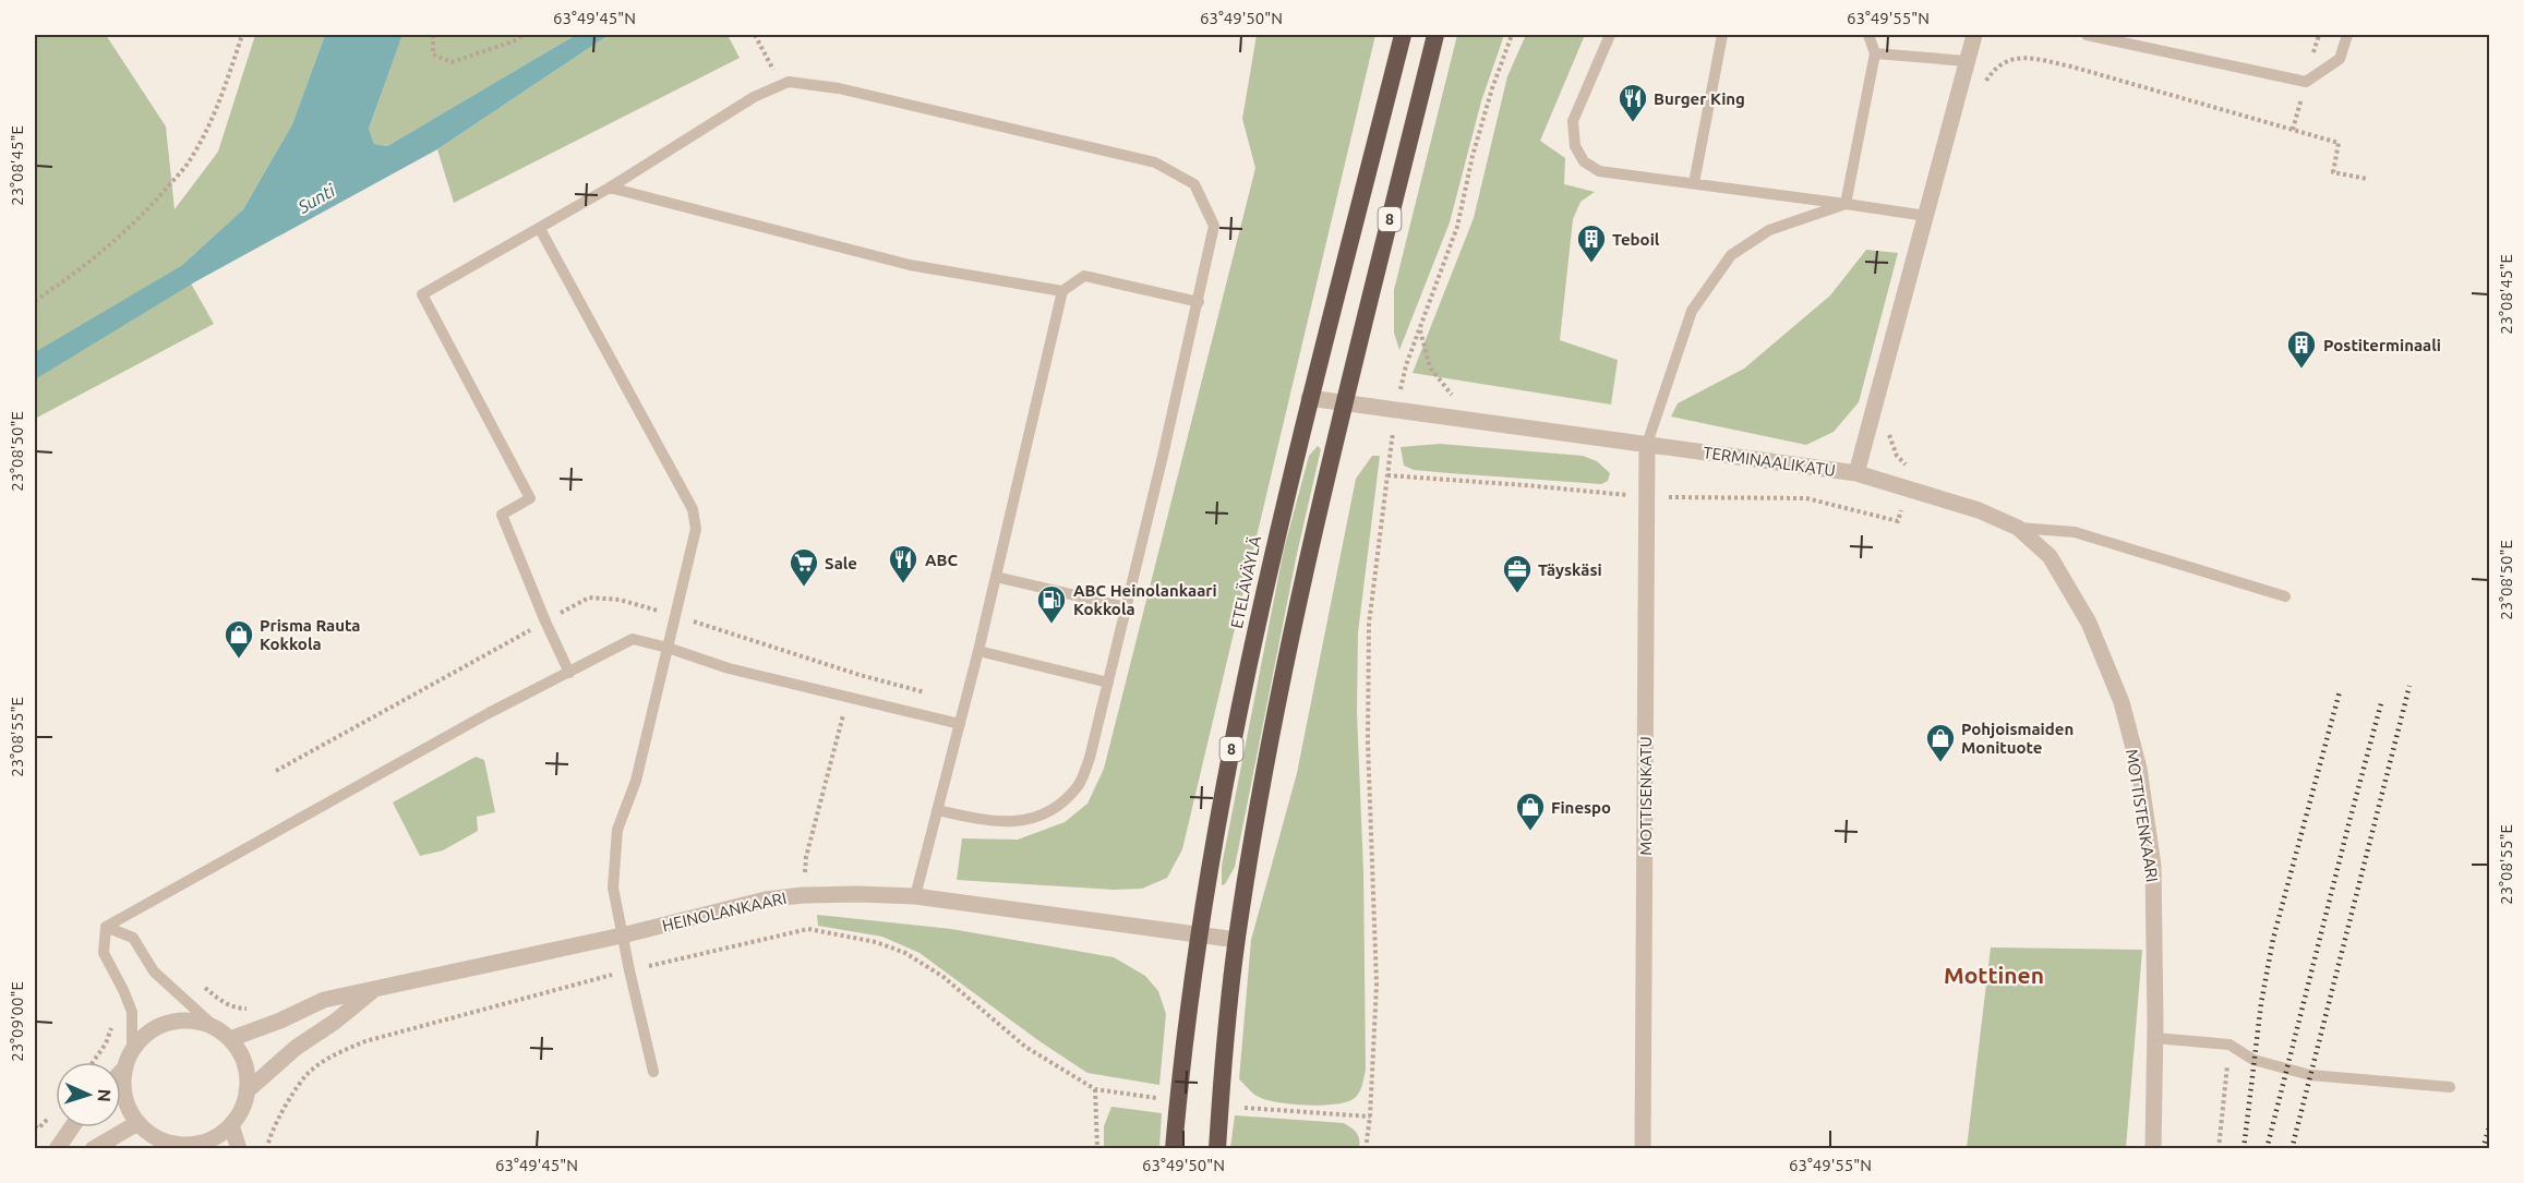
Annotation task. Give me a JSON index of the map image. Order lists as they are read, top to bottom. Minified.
{"streets":{"highway":["8","ETELÄVÄYLÄ"],"street":["TERMINAALIKATU","MOTTISENKATU","MOTTISTENKAARI","HEINOLANKAARI"]},"crossings":[["8","TERMINAALIKATU"],["8","HEINOLANKAARI"],["TERMINAALIKATU","ETELÄVÄYLÄ"],["TERMINAALIKATU","MOTTISENKATU"],["TERMINAALIKATU","MOTTISTENKAARI"],["ETELÄVÄYLÄ","HEINOLANKAARI"]],"districts":["Mottinen"],"water":["Sunti"],"places":{"restaurant":["Burger King","ABC"],"building":["Teboil","Postiterminaali"],"supermarket":["Sale"],"office":["Täyskäsi"],"fuel station":["ABC Heinolankaari Kokkola"],"shop":["Prisma Rauta Kokkola","Pohjoismaiden Monituote","Finespo"]},"north":"right","coordinates":["63°49'45\"N","63°49'50\"N","63°49'55\"N","23°08'45\"E","23°08'50\"E","23°08'55\"E","23°09'00\"E"]}
